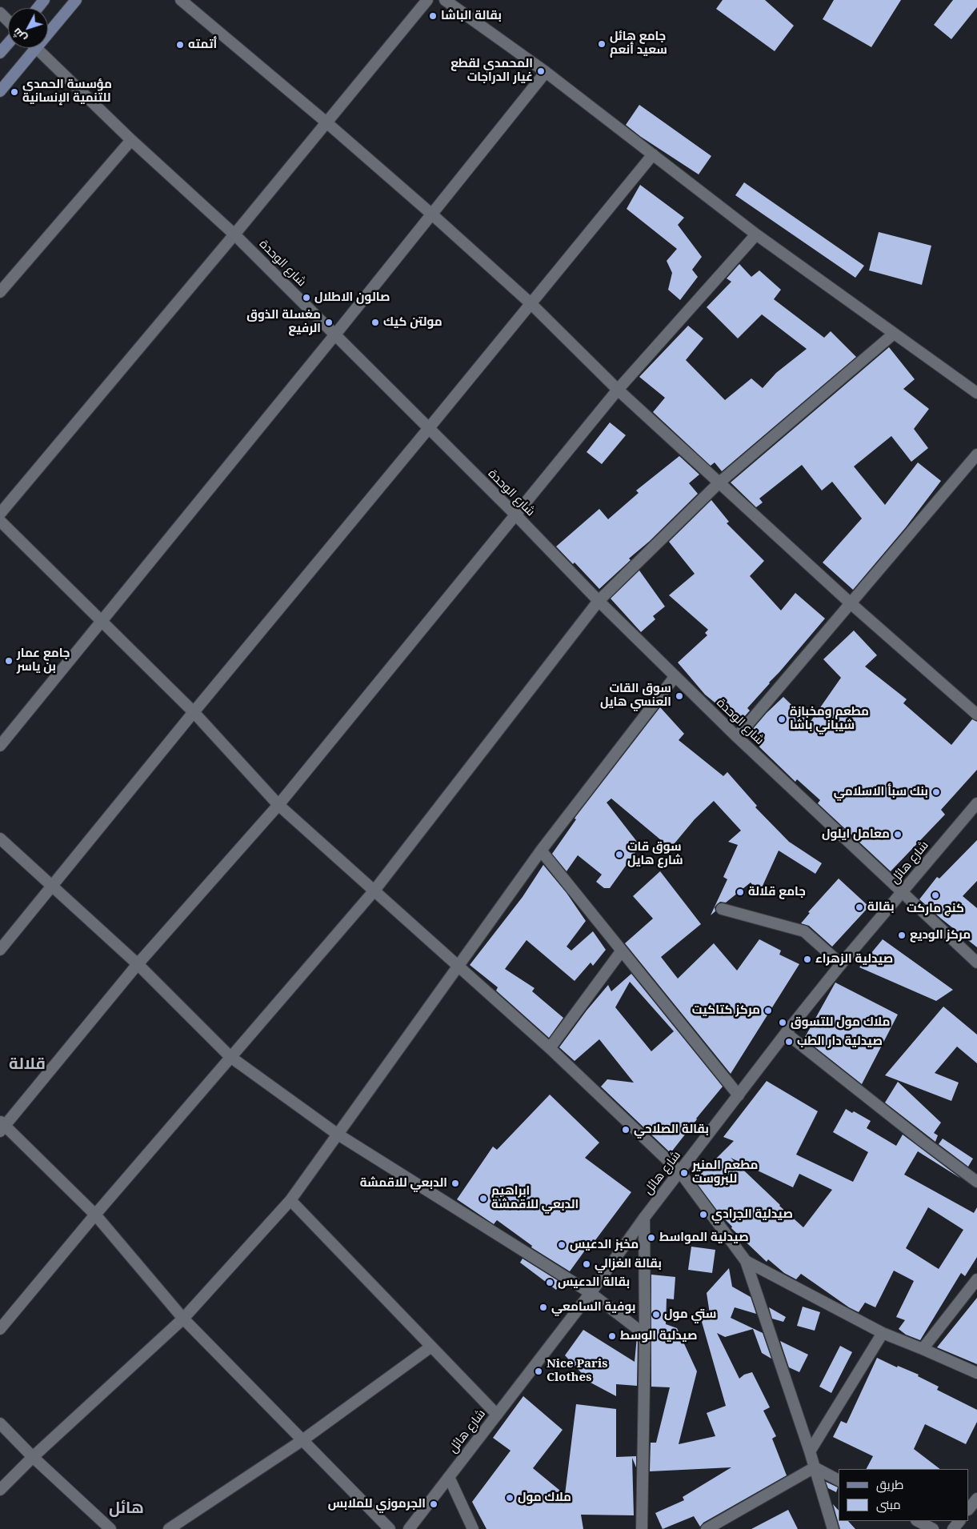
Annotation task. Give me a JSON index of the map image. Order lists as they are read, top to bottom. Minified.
{"streets":{"street":["شارع الوحدة","شارع هائل"]},"crossings":[["شارع الوحدة","شارع هائل"]],"districts":["قلالة","هائل"],"places":["بقالة الباشا","جامع هائل سعيد أنعم","أتمته","المحمدي لقطع غيار الدراجات","مؤسسة الحمدي للتنمية الإنسانية","صالون الاطلال","مغسلة الذوق الرفيع","مولتن كيك","جامع عمار بن ياسر","سوق القات العنسي هايل","مطعم ومخبازة شيباني باشا","بنك سبأ الاسلامي","معامل ايلول","سوق قات شارع هايل","جامع قلالة","كنج ماركت","بقالة","مركز الوديع","صيدلية الزهراء","مركز كتاكيت","ملاك مول للتسوق","صيدلية دار الطب","بقالة الصلاحي","مطعم المنير للبروست","الدبعي للاقمشة","ابراهيم الدبعي للاقمشة","صيدلية الجرادي","صيدلية المواسط","مخبز الدعيس","بقالة الغزالي","بقالة الدعيس","بوفية السامعي","ستي مول","صيدلية الوسط","Nice Paris Clothes","ملاك مول","الجرموزي للملابس"],"legend":["طريق","مبنى"],"north":"bottom left"}
